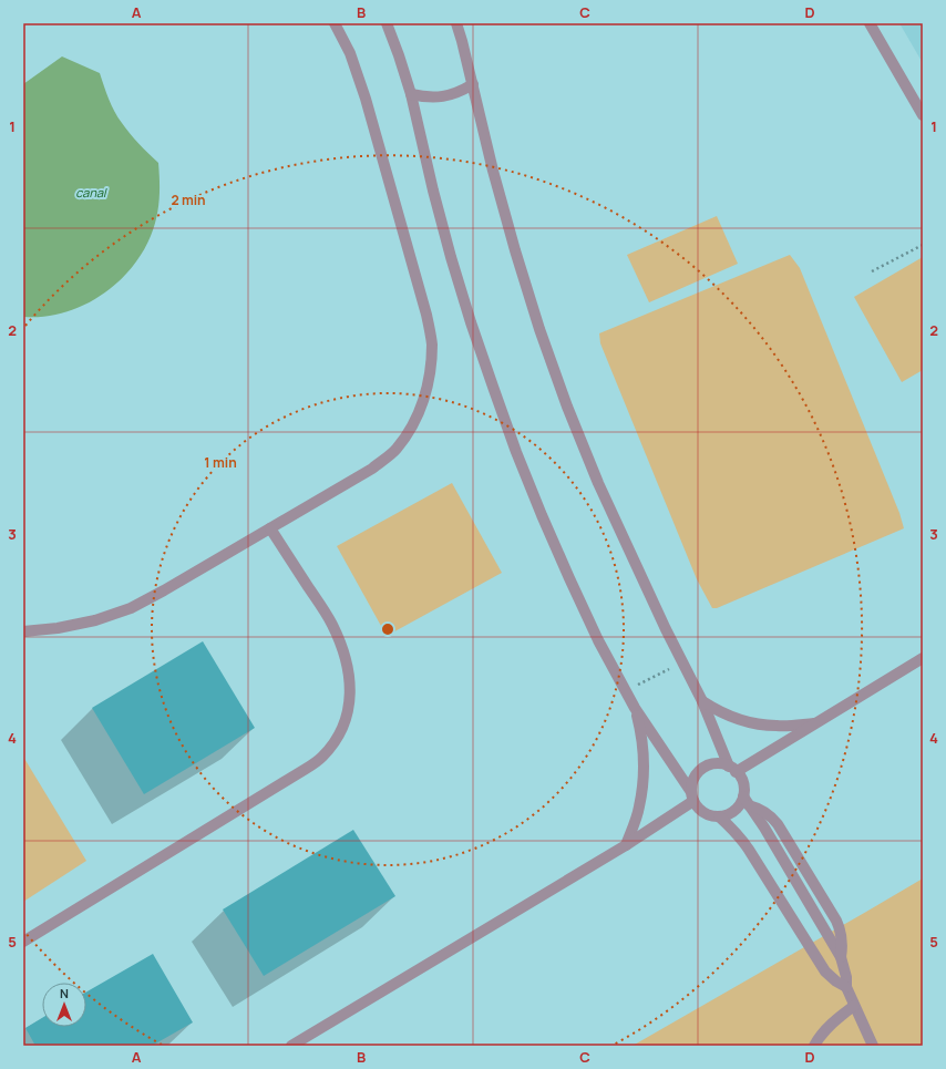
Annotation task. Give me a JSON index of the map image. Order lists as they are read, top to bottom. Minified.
{"water":["canal"],"north":"top","grid":{"columns":["A","B","C","D"],"rows":["1","2","3","4","5"]},"rings":["2 min","1 min"]}
